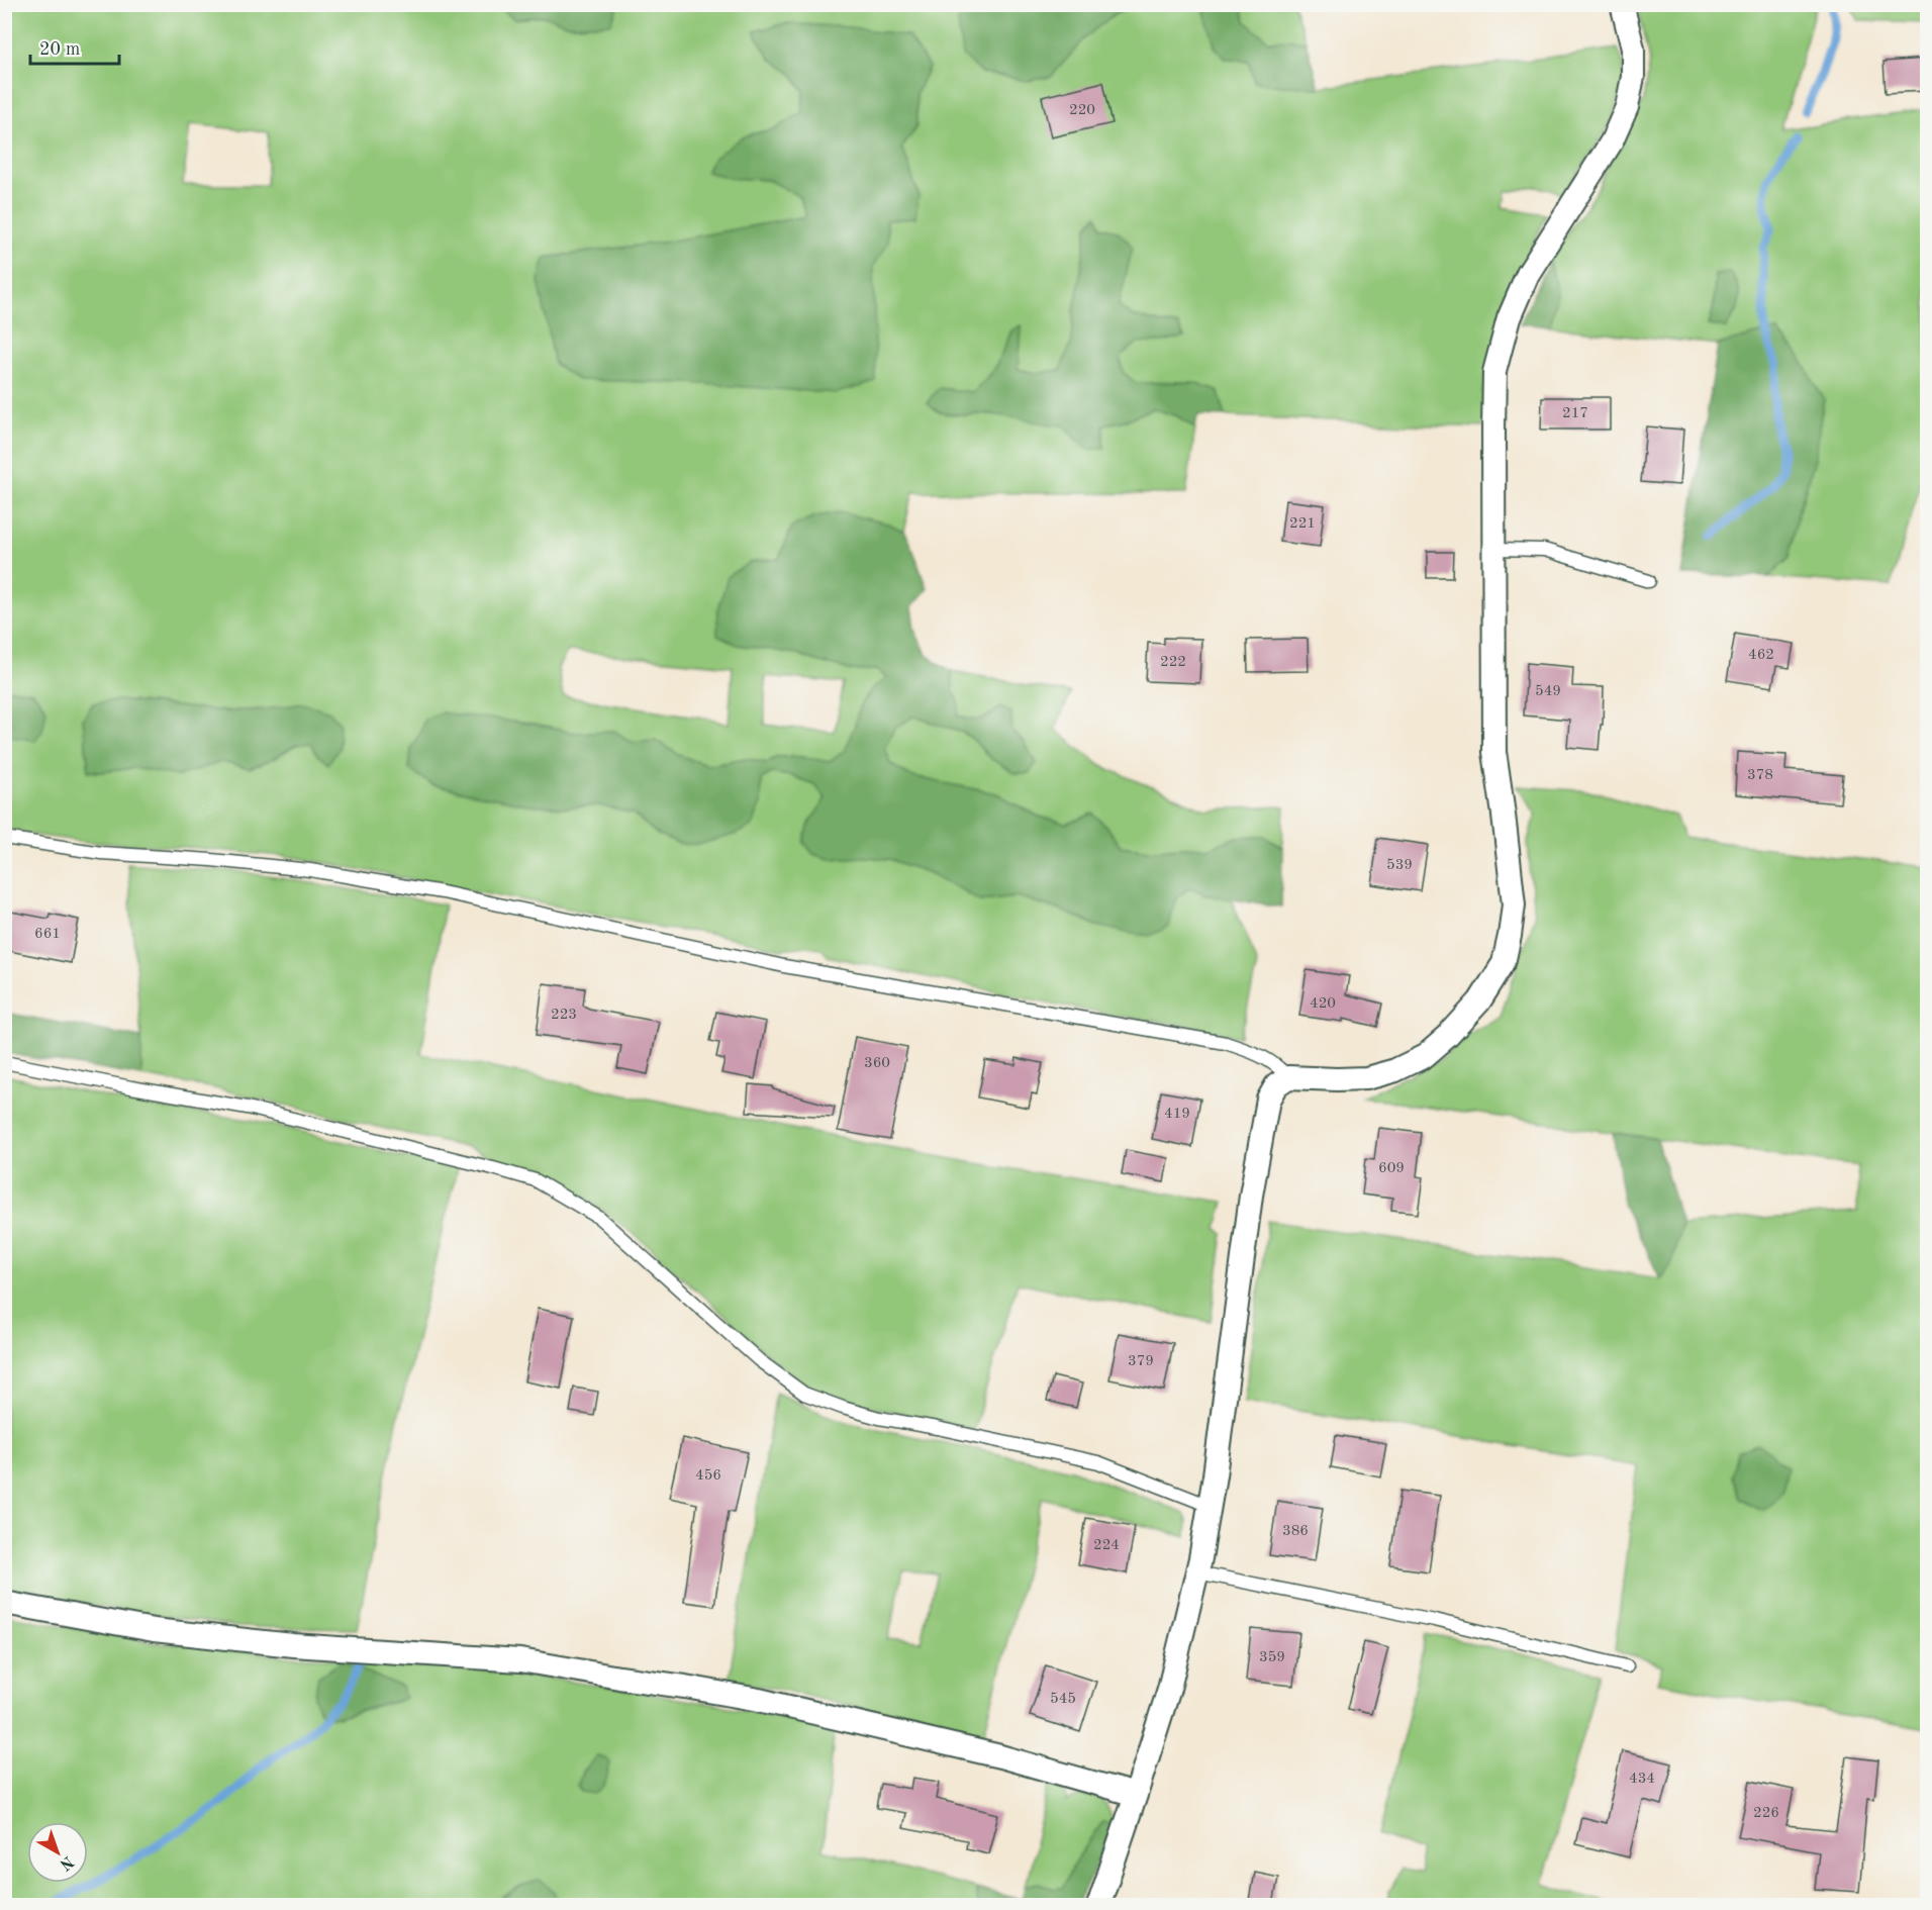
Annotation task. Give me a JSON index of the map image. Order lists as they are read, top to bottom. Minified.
{"house_numbers":["220","217","221","462","222","549","378","539","661","420","223","360","419","609","379","456","386","224","359","545","434","226"],"scale_bar":"20 m","north":"bottom right"}
